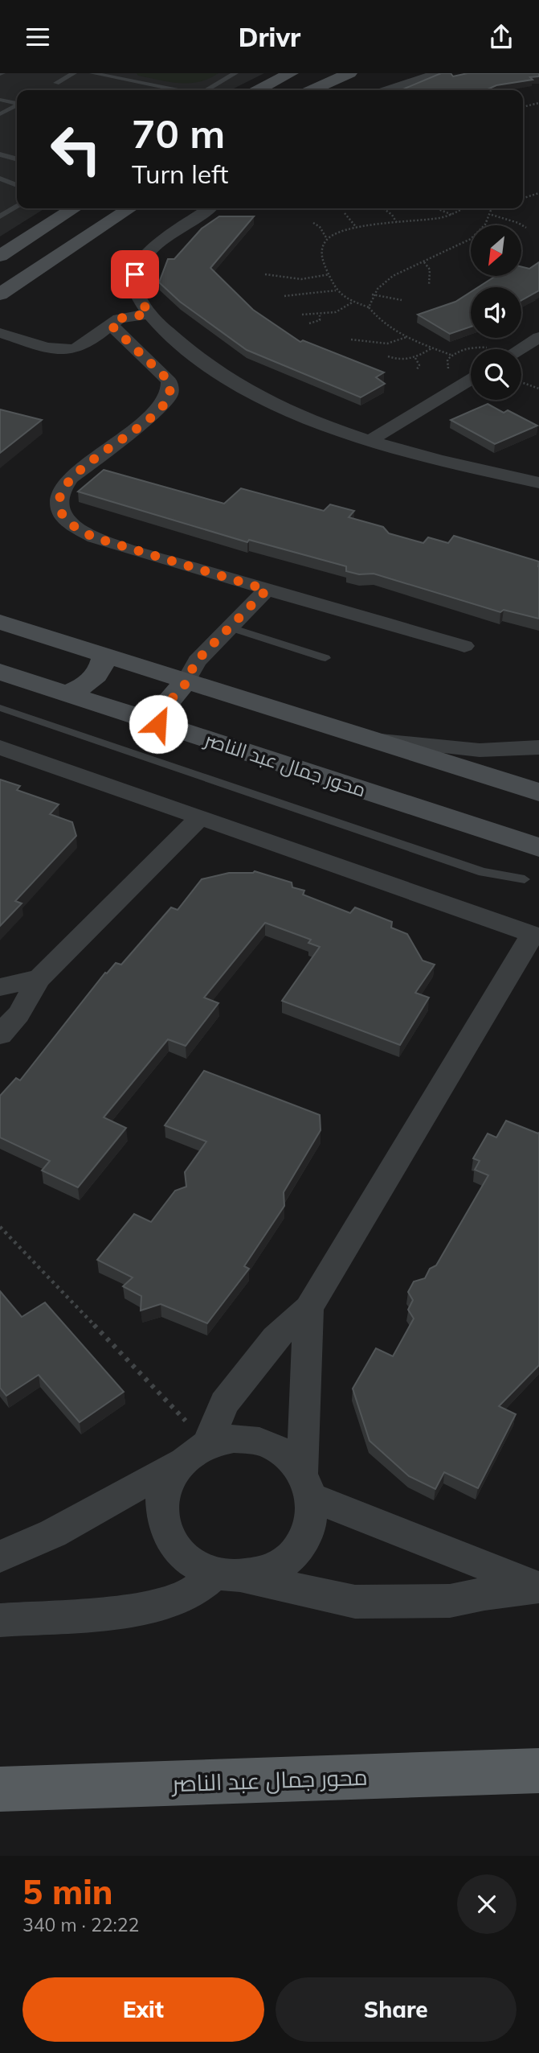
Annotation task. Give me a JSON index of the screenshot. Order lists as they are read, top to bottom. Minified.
{"streets":{"main road":["محور جمال عبد الناصر"]},"north":"bottom left","page":{"header":"Drivr","turn":["70 m","Turn left"],"heading":["5 min","340 m · 22:22"],"buttons":["Exit","Share"]}}
